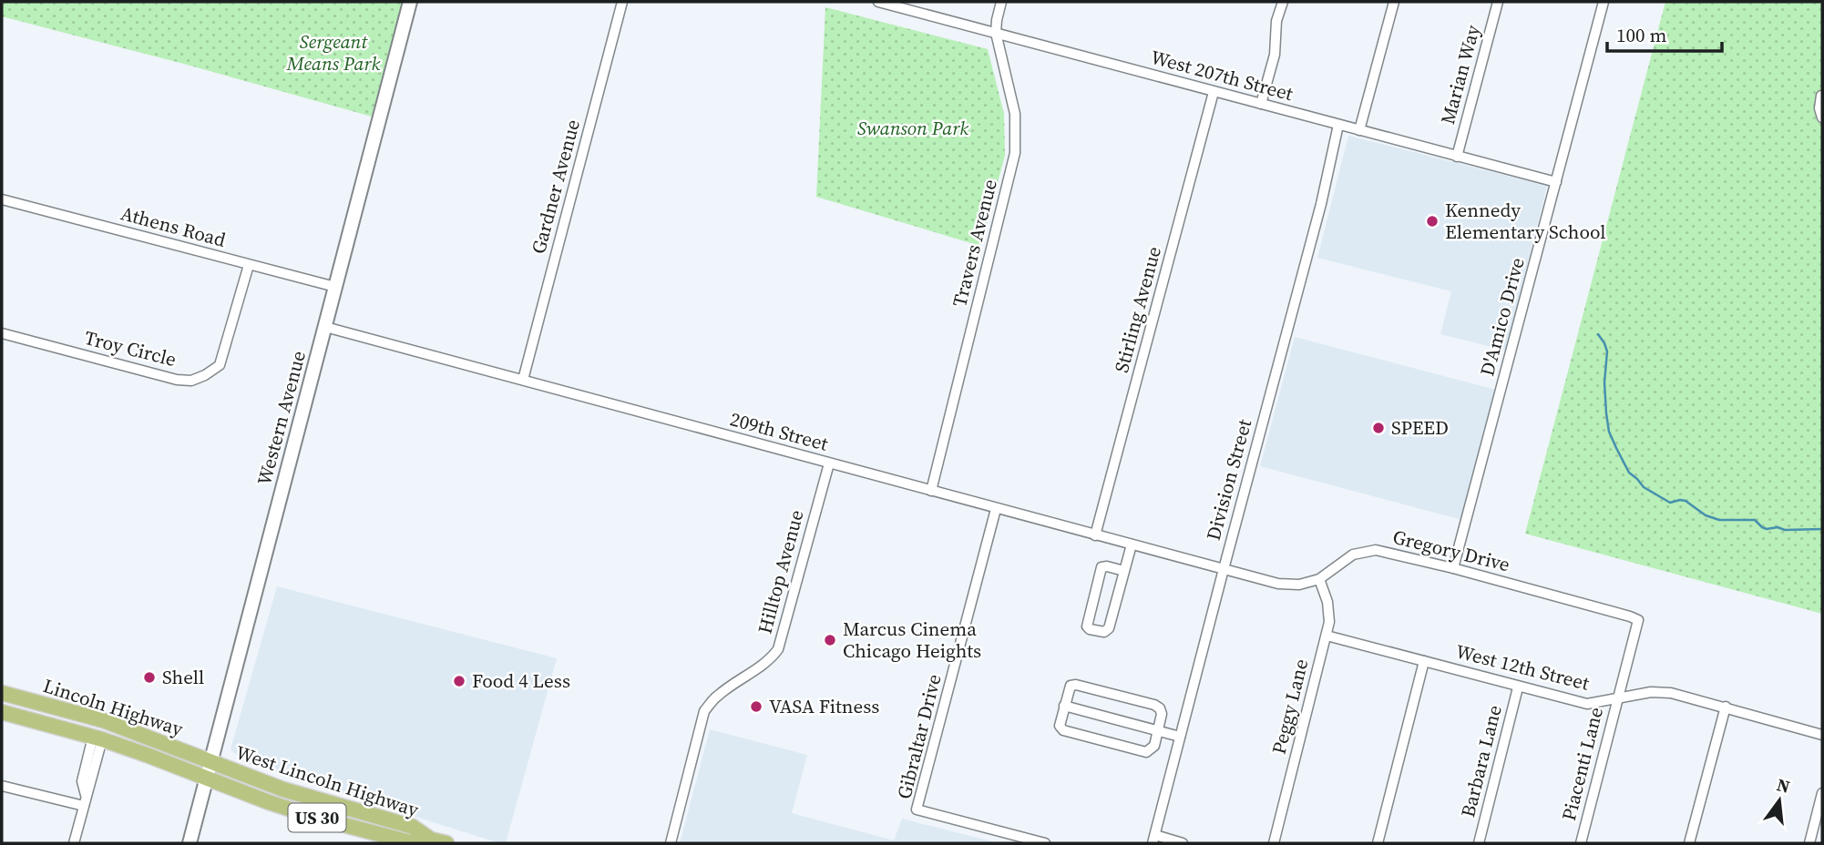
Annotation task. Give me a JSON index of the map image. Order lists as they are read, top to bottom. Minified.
{"streets":{"main road":["Western Avenue","Lincoln Highway","West Lincoln Highway","US 30"],"street":["Marian Way","West 207th Street","Gardner Avenue","Athens Road","Travers Avenue","Stirling Avenue","D'Amico Drive","Troy Circle","209th Street","Division Street","Gregory Drive","Hilltop Avenue","West 12th Street","Peggy Lane","Gibraltar Drive","Barbara Lane","Piacenti Lane"]},"crossings":[["Marian Way","West 207th Street"],["West 207th Street","Travers Avenue"],["West 207th Street","Stirling Avenue"],["West 207th Street","D'Amico Drive"],["West 207th Street","Division Street"],["Gardner Avenue","209th Street"],["Athens Road","Troy Circle"],["Athens Road","Western Avenue"],["Travers Avenue","209th Street"],["Stirling Avenue","209th Street"],["D'Amico Drive","Gregory Drive"],["Western Avenue","209th Street"],["Western Avenue","Lincoln Highway"],["Western Avenue","West Lincoln Highway"],["209th Street","Division Street"],["209th Street","Gregory Drive"],["209th Street","Hilltop Avenue"],["209th Street","Gibraltar Drive"],["Division Street","Gregory Drive"],["Gregory Drive","Peggy Lane"],["Gregory Drive","Piacenti Lane"],["West 12th Street","Peggy Lane"],["West 12th Street","Barbara Lane"],["West 12th Street","Piacenti Lane"],["Lincoln Highway","West Lincoln Highway"]],"parks":["Sergeant Means Park","Swanson Park"],"places":["Kennedy Elementary School","SPEED","Marcus Cinema Chicago Heights","Shell","Food 4 Less","VASA Fitness"],"scale_bar":"100 m","north":"top"}
